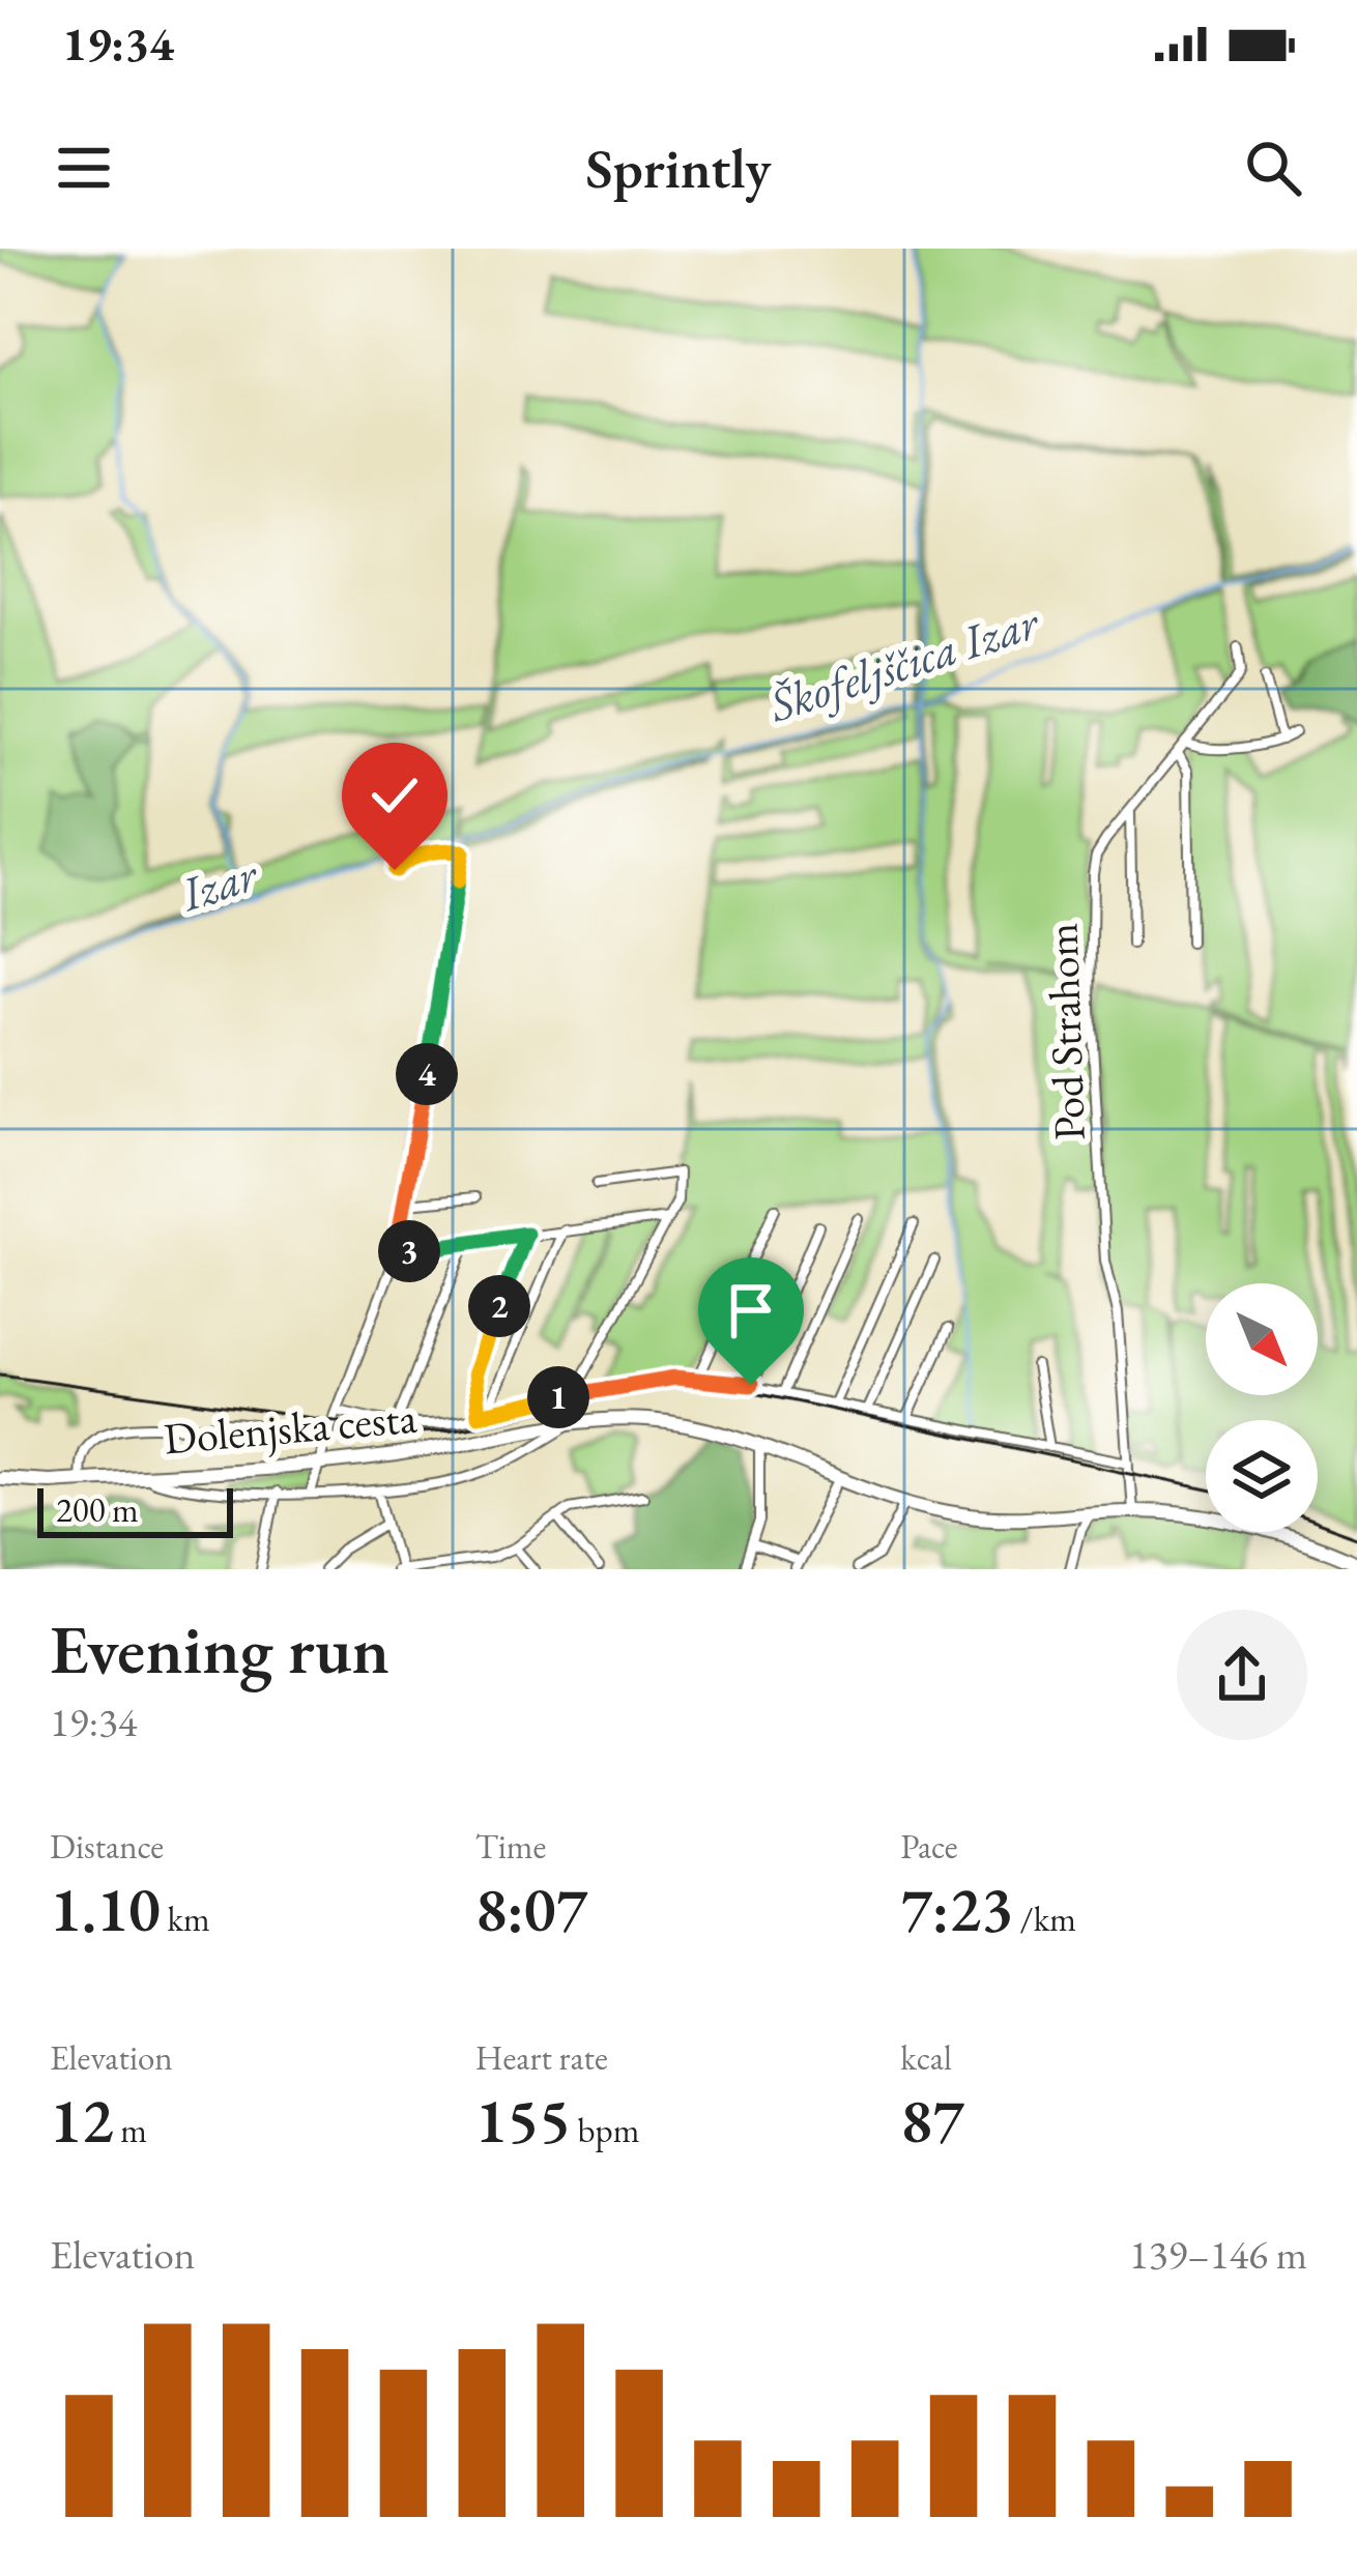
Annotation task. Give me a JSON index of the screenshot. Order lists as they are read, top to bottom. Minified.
{"streets":{"main road":["Dolenjska cesta"],"street":["Pod Strahom"]},"crossings":[["Pod Strahom","Dolenjska cesta"]],"water":["Škofeljščica Izar","Izar"],"scale_bar":"200 m","north":"bottom right","page":{"status":"19:34","header":"Sprintly","pins":["4","3","2","1"],"scale":"200 m","heading":["Evening run","19:34"],"stats":[["Distance","1.10 km"],["Time","8:07"],["Pace","7:23 /km"],["Elevation","12 m"],["Heart rate","155 bpm"],["kcal","87"]],"chart":["Elevation","139–146 m"]}}
